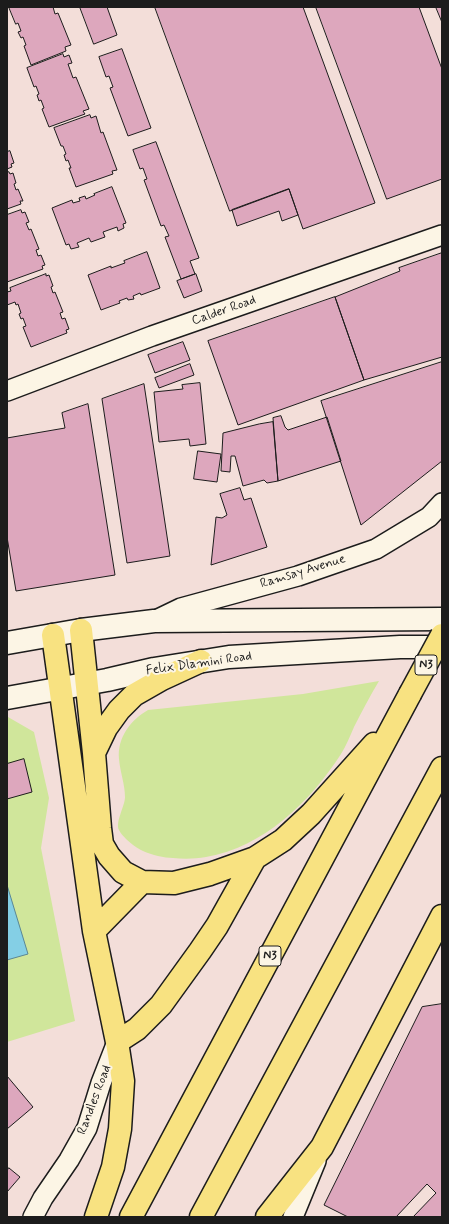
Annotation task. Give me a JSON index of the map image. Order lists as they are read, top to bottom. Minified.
{"streets":{"highway":["N3"],"main road":["Felix Dlamini Road"],"street":["Calder Road","Ramsay Avenue","Randles Road"]}}
